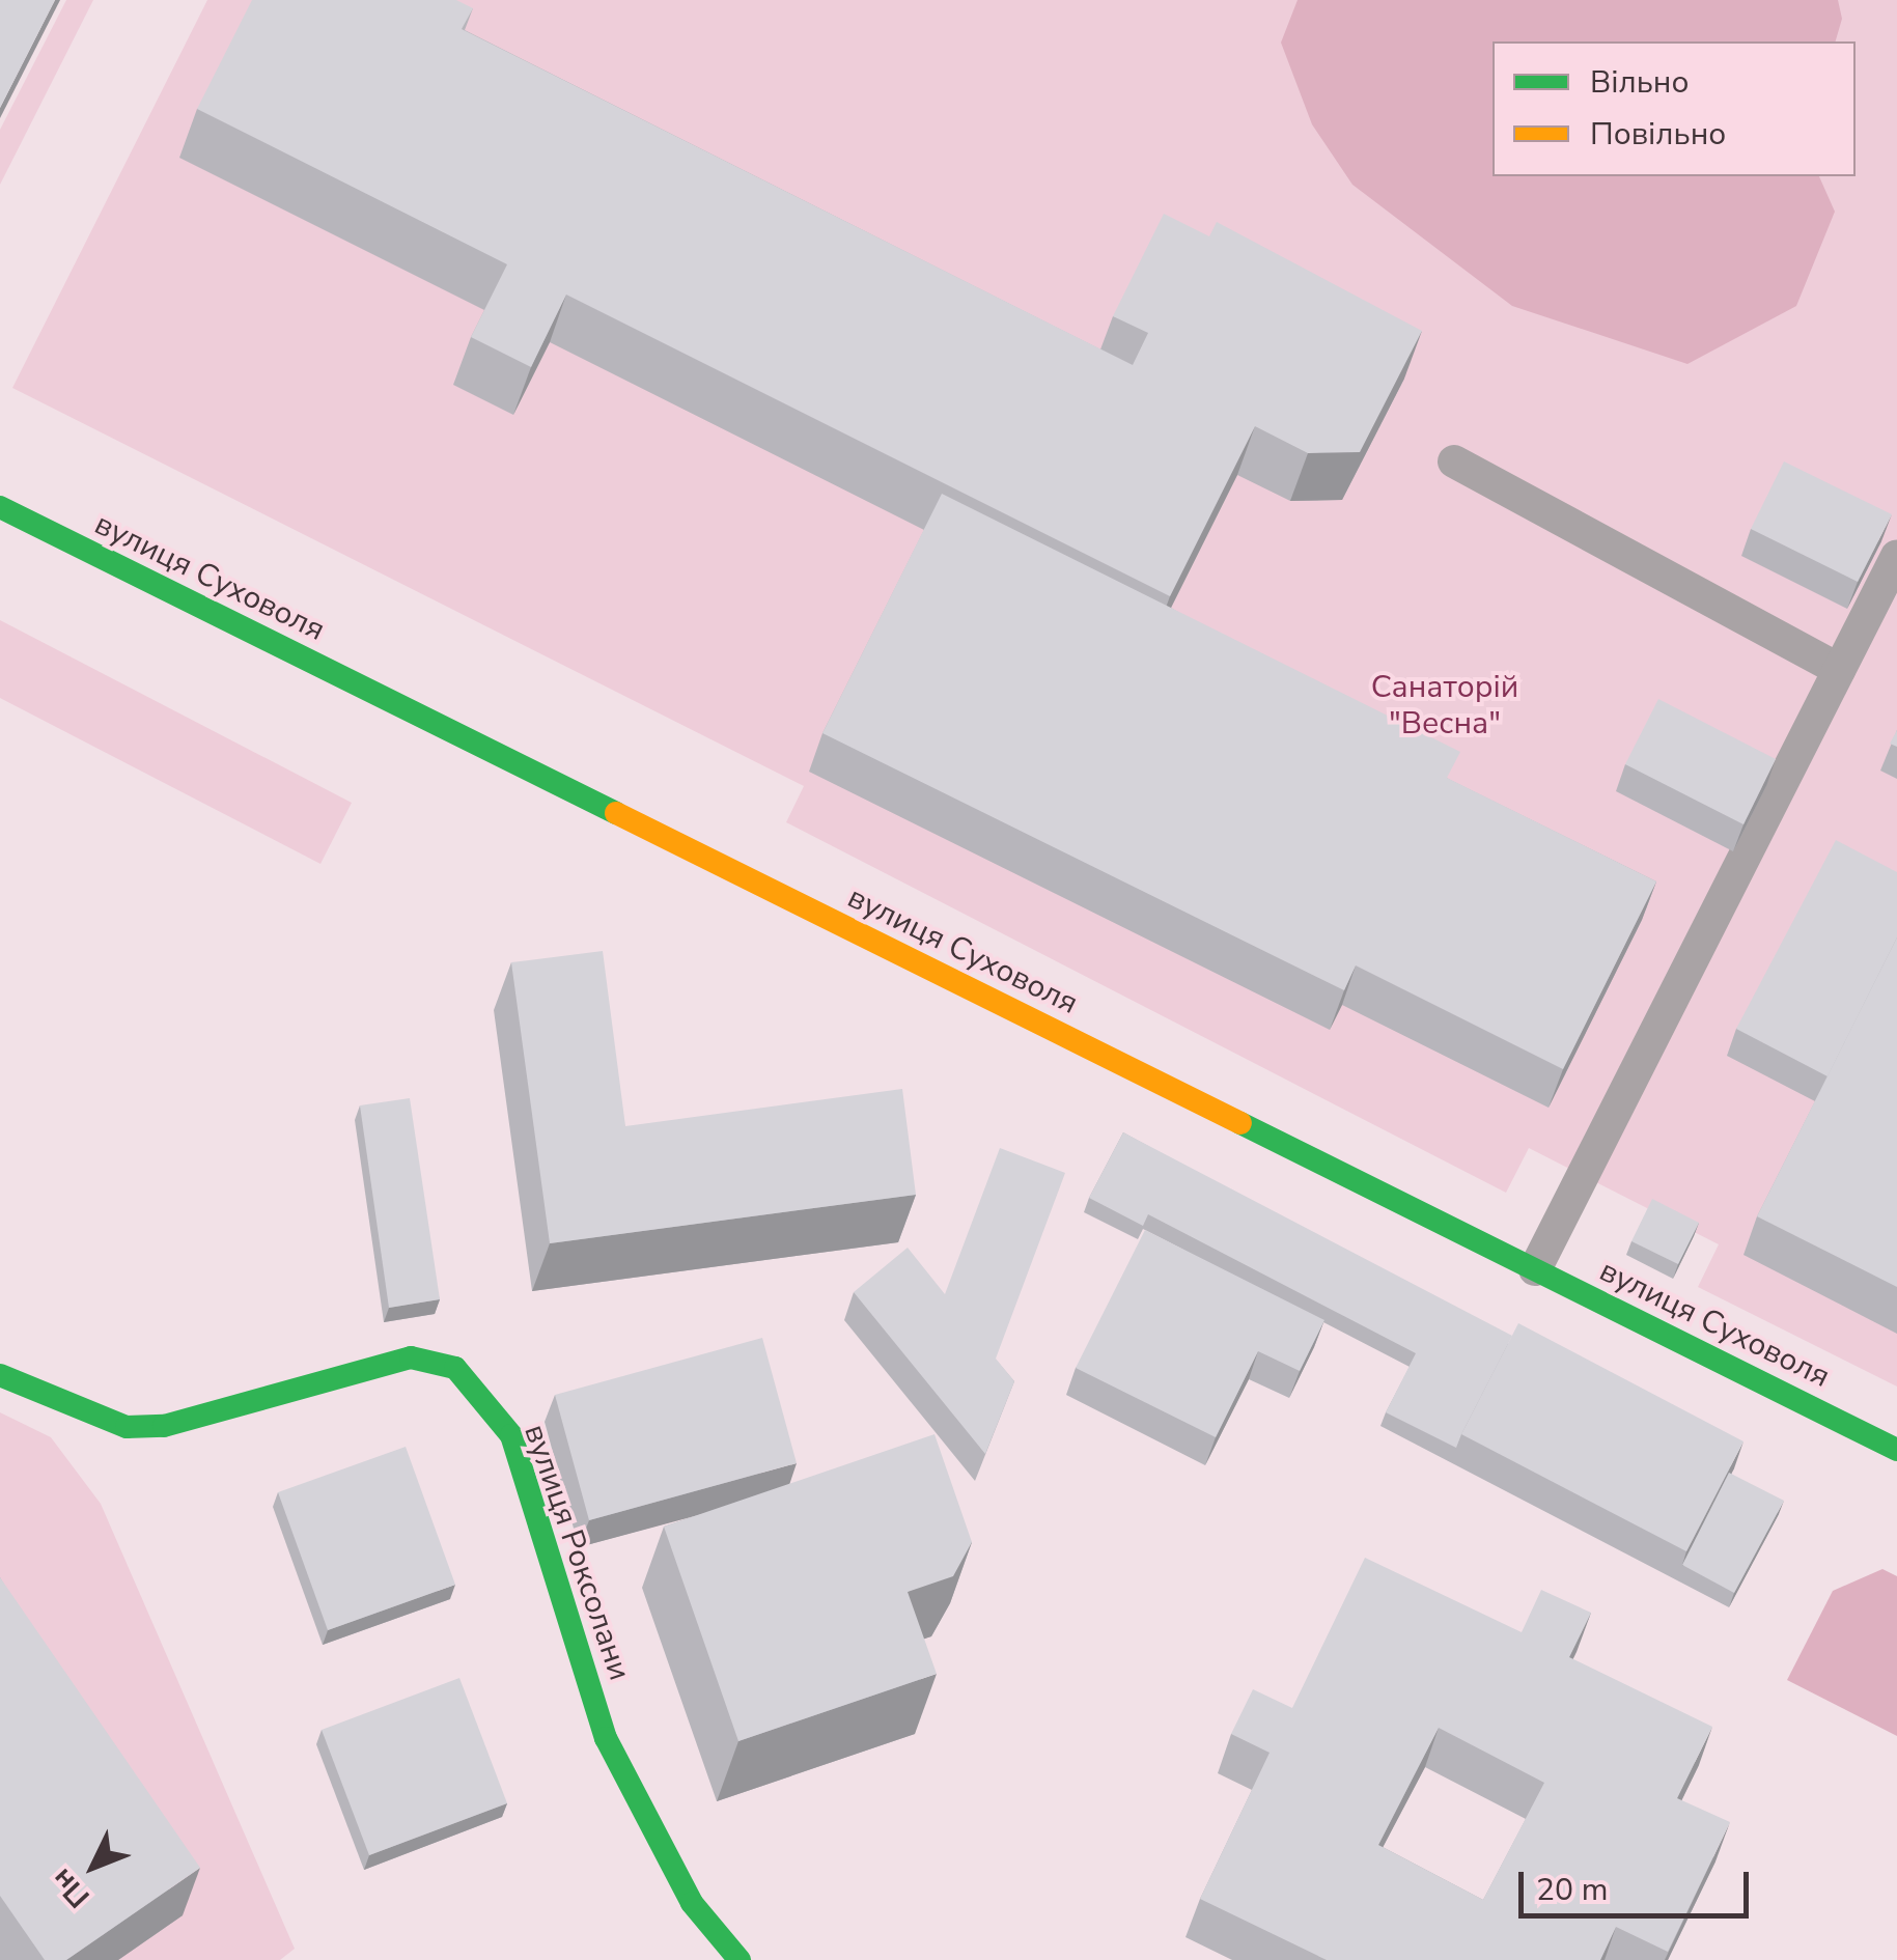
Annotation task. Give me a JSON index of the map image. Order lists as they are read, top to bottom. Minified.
{"streets":{"street":["вулиця Суховоля","вулиця Роксолани"]},"parks":["Санаторій \"Весна\""],"legend":["Вільно","Повільно"],"scale_bar":"20 m","north":"bottom left"}
